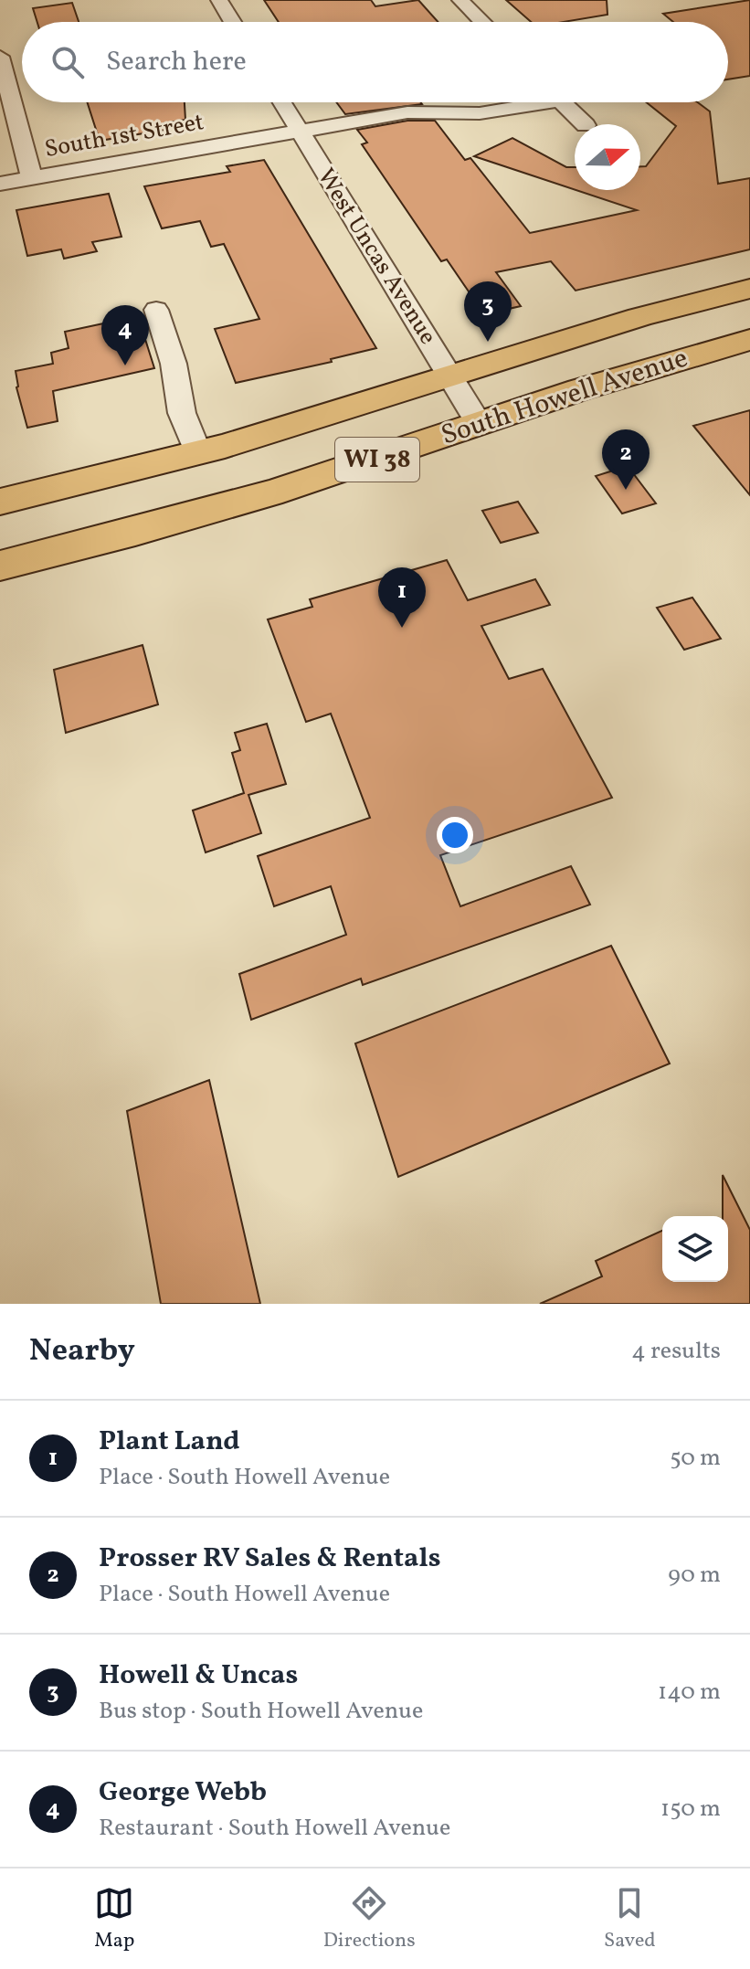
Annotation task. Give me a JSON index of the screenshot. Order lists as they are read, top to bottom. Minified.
{"streets":{"main road":["South Howell Avenue","WI 38"],"street":["South 1st Street","West Uncas Avenue"]},"crossings":[["South 1st Street","West Uncas Avenue"],["West Uncas Avenue","South Howell Avenue"]],"north":"right","page":{"search":"Search here","pins":["3","4","2","1"],"heading":["Nearby","4 results"],"list":[{"mark":"1","name":"Plant Land","note":"Place · South Howell Avenue","value":"50 m"},{"mark":"2","name":"Prosser RV Sales & Rentals","note":"Place · South Howell Avenue","value":"90 m"},{"mark":"3","name":"Howell & Uncas","note":"Bus stop · South Howell Avenue","value":"140 m"},{"mark":"4","name":"George Webb","note":"Restaurant · South Howell Avenue","value":"150 m"}],"nav":["Map","Directions","Saved"]}}
